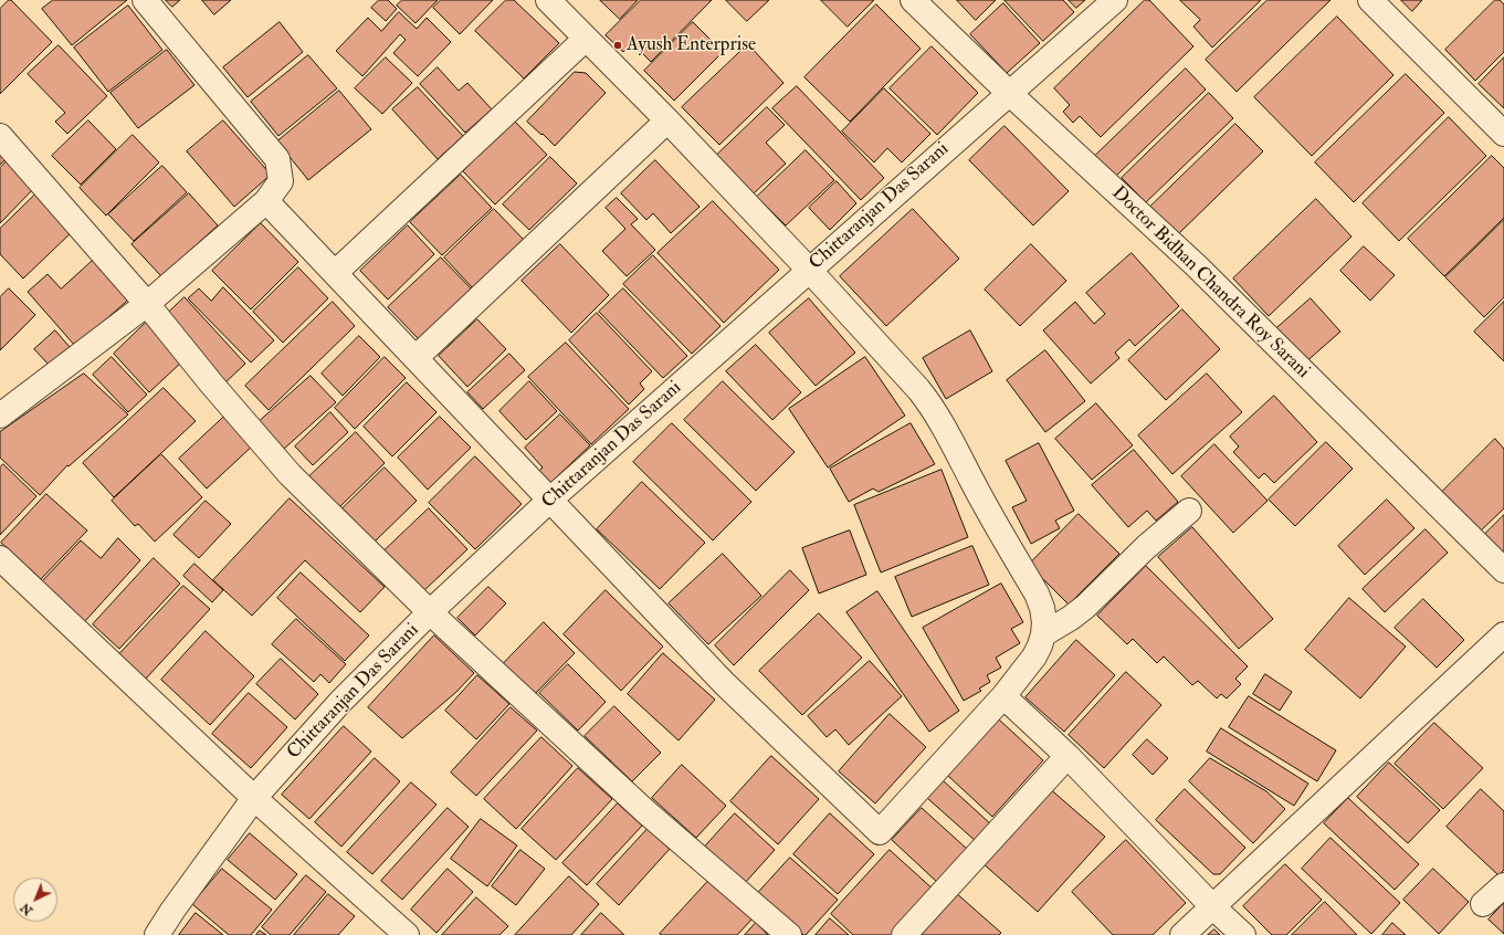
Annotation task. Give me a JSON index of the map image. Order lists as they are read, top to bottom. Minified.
{"streets":{"street":["Chittaranjan Das Sarani","Doctor Bidhan Chandra Roy Sarani"]},"crossings":[["Chittaranjan Das Sarani","Doctor Bidhan Chandra Roy Sarani"]],"places":["Ayush Enterprise"],"north":"bottom left"}
